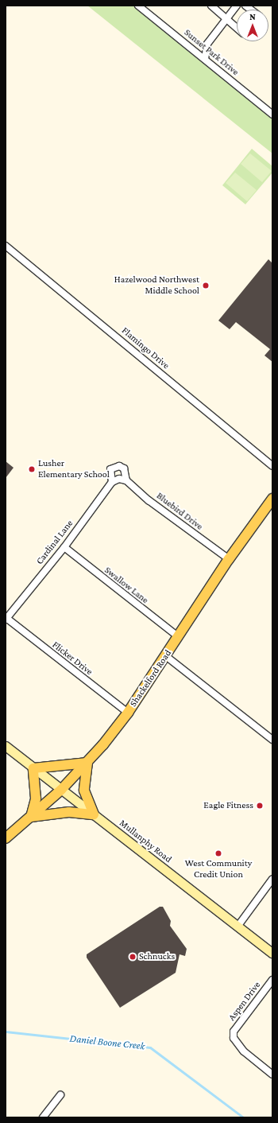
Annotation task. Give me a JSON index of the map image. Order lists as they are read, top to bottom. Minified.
{"streets":{"main road":["Shackelford Road"],"street":["Sunset Park Drive","Flamingo Drive","Bluebird Drive","Cardinal Lane","Swallow Lane","Flicker Drive","Mullanphy Road","Aspen Drive"]},"crossings":[["Bluebird Drive","Cardinal Lane"],["Bluebird Drive","Shackelford Road"],["Cardinal Lane","Swallow Lane"],["Cardinal Lane","Flicker Drive"],["Swallow Lane","Shackelford Road"],["Flicker Drive","Shackelford Road"],["Shackelford Road","Mullanphy Road"]],"water":["Daniel Boone Creek"],"places":["Hazelwood Northwest Middle School","Lusher Elementary School","Eagle Fitness","West Community Credit Union","Schnucks"],"north":"top"}
